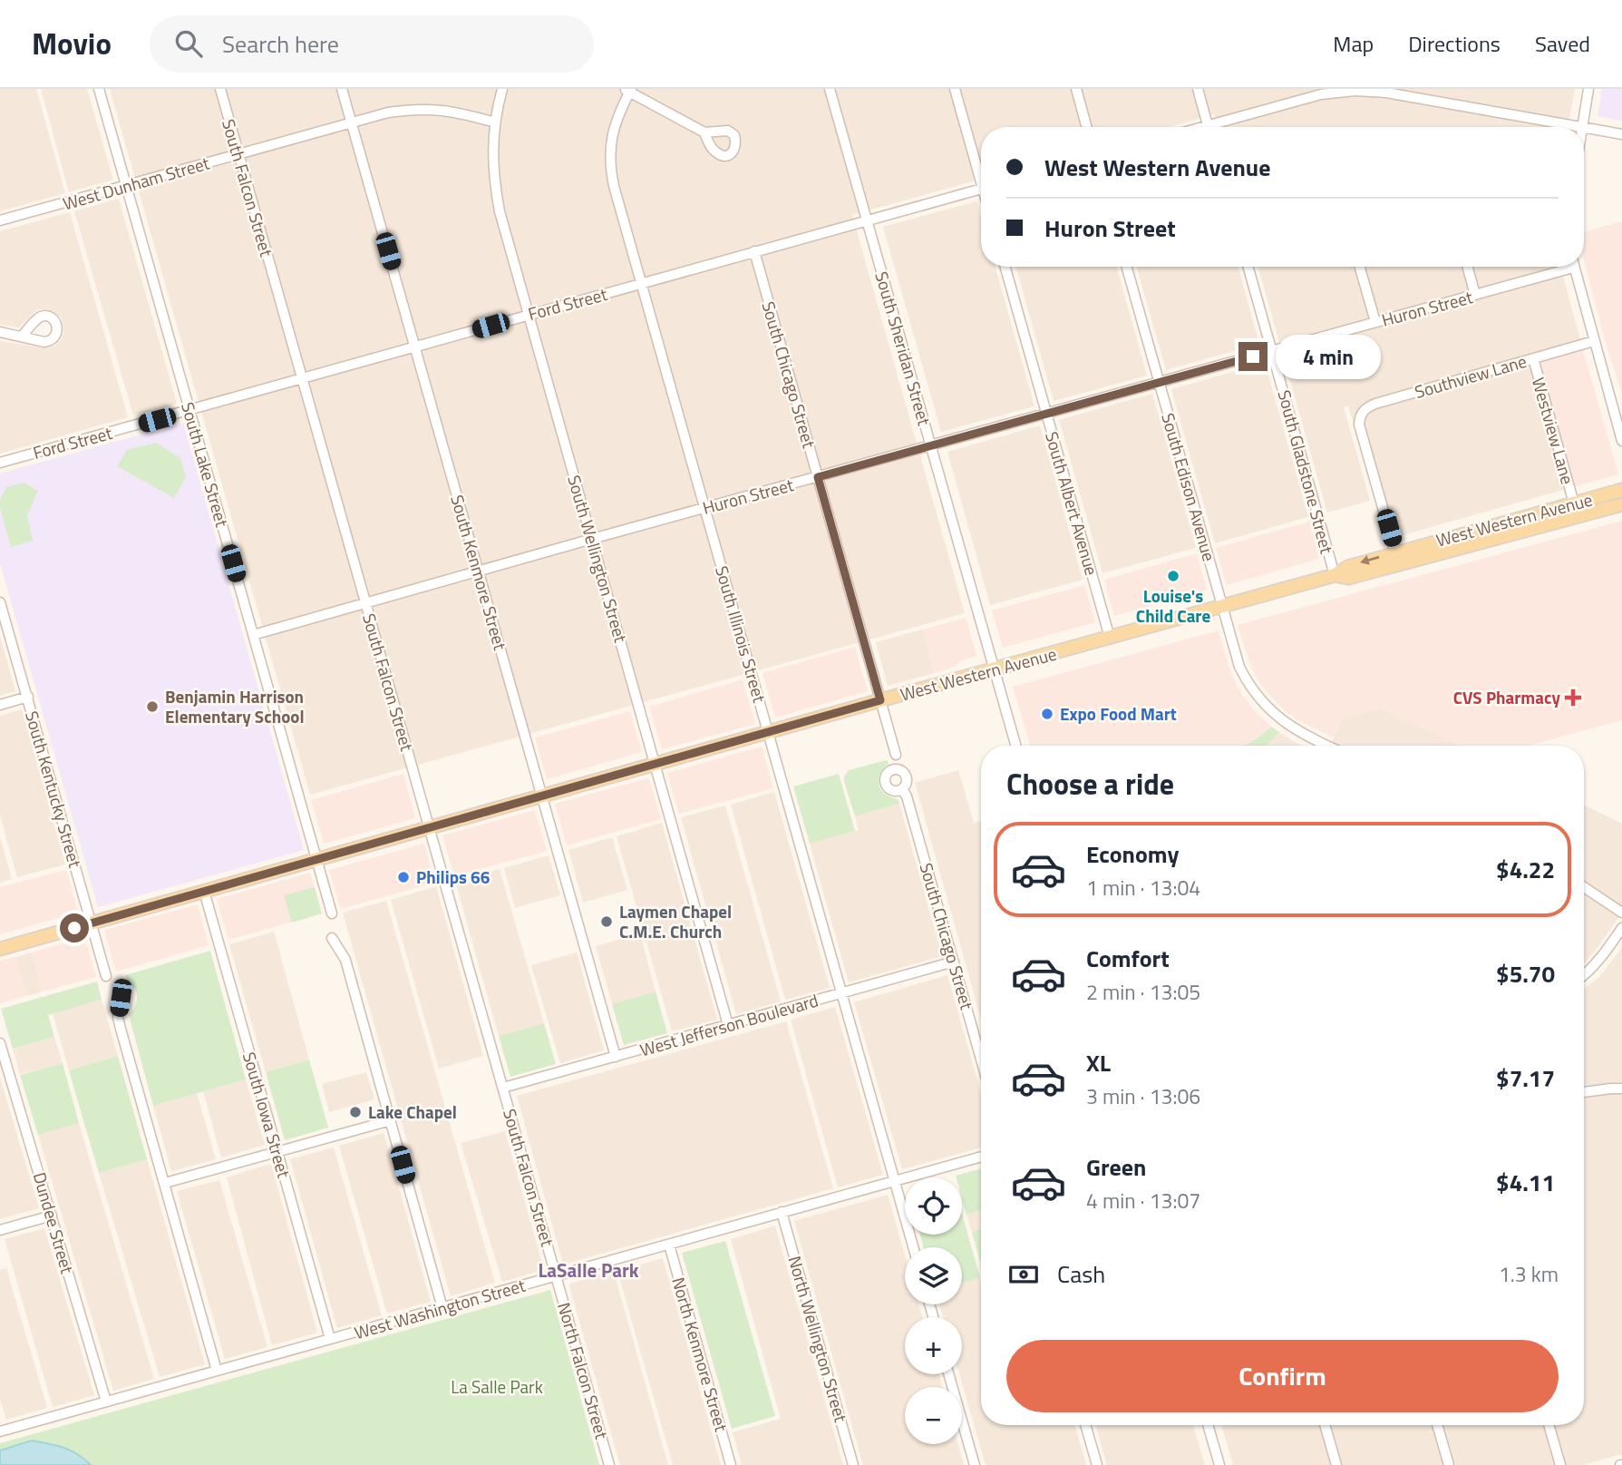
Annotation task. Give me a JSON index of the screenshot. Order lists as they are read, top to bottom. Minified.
{"streets":{"main road":["West Western Avenue"],"street":["West Dunham Street","South Falcon Street","Ford Street","Huron Street","South Sheridan Street","South Chicago Street","Southview Lane","Westview Lane","South Lake Street","South Gladstone Street","South Edison Avenue","South Albert Avenue","South Wellington Street","South Kenmore Street","South Illinois Street","South Kentucky Street","West Jefferson Boulevard","South Iowa Street","Dundee Street","West Washington Street","North Wellington Street","North Kenmore Street","North Falcon Street"]},"crossings":[["West Dunham Street","South Falcon Street"],["West Dunham Street","South Lake Street"],["West Dunham Street","South Wellington Street"],["West Dunham Street","South Kenmore Street"],["South Falcon Street","Ford Street"],["South Falcon Street","Huron Street"],["South Falcon Street","West Western Avenue"],["South Falcon Street","West Jefferson Boulevard"],["South Falcon Street","West Washington Street"],["South Falcon Street","North Falcon Street"],["Ford Street","South Sheridan Street"],["Ford Street","South Chicago Street"],["Ford Street","South Lake Street"],["Ford Street","South Wellington Street"],["Ford Street","South Kenmore Street"],["Ford Street","South Illinois Street"],["Huron Street","South Sheridan Street"],["Huron Street","South Chicago Street"],["Huron Street","South Lake Street"],["Huron Street","South Gladstone Street"],["Huron Street","South Edison Avenue"],["Huron Street","South Albert Avenue"],["Huron Street","South Wellington Street"],["Huron Street","South Kenmore Street"],["Huron Street","South Illinois Street"],["South Sheridan Street","West Western Avenue"],["South Chicago Street","West Western Avenue"],["South Chicago Street","West Jefferson Boulevard"],["Southview Lane","Westview Lane"],["Southview Lane","West Western Avenue"],["Westview Lane","West Western Avenue"],["South Lake Street","West Western Avenue"],["South Gladstone Street","West Western Avenue"],["South Edison Avenue","West Western Avenue"],["South Albert Avenue","West Western Avenue"],["West Western Avenue","South Wellington Street"],["West Western Avenue","South Kenmore Street"],["West Western Avenue","South Illinois Street"],["West Western Avenue","South Kentucky Street"],["West Western Avenue","South Iowa Street"],["South Wellington Street","West Jefferson Boulevard"],["South Kenmore Street","West Jefferson Boulevard"],["South Illinois Street","West Jefferson Boulevard"],["South Illinois Street","West Washington Street"],["South Iowa Street","West Washington Street"],["Dundee Street","West Washington Street"],["West Washington Street","North Wellington Street"],["West Washington Street","North Kenmore Street"],["West Washington Street","North Falcon Street"]],"districts":["LaSalle Park"],"parks":["La Salle Park"],"places":{"other":["Louise's Child Care","Benjamin Harrison Elementary School","Expo Food Mart","Philips 66","Laymen Chapel C.M.E. Church","Lake Chapel"],"health":["CVS Pharmacy"]},"page":{"header":"Movio","search":"Search here","nav":["Map","Directions","Saved"],"banner":["West Western Avenue","Huron Street"],"bubble":"4 min","heading":"Choose a ride","list":[{"name":"Economy","note":"1 min · 13:04","value":"$4.22"},{"name":"Comfort","note":"2 min · 13:05","value":"$5.70"},{"name":"XL","note":"3 min · 13:06","value":"$7.17"},{"name":"Green","note":"4 min · 13:07","value":"$4.11"}],"map_buttons":["+","−"],"pay":["Cash","1.3 km"],"buttons":"Confirm"}}
